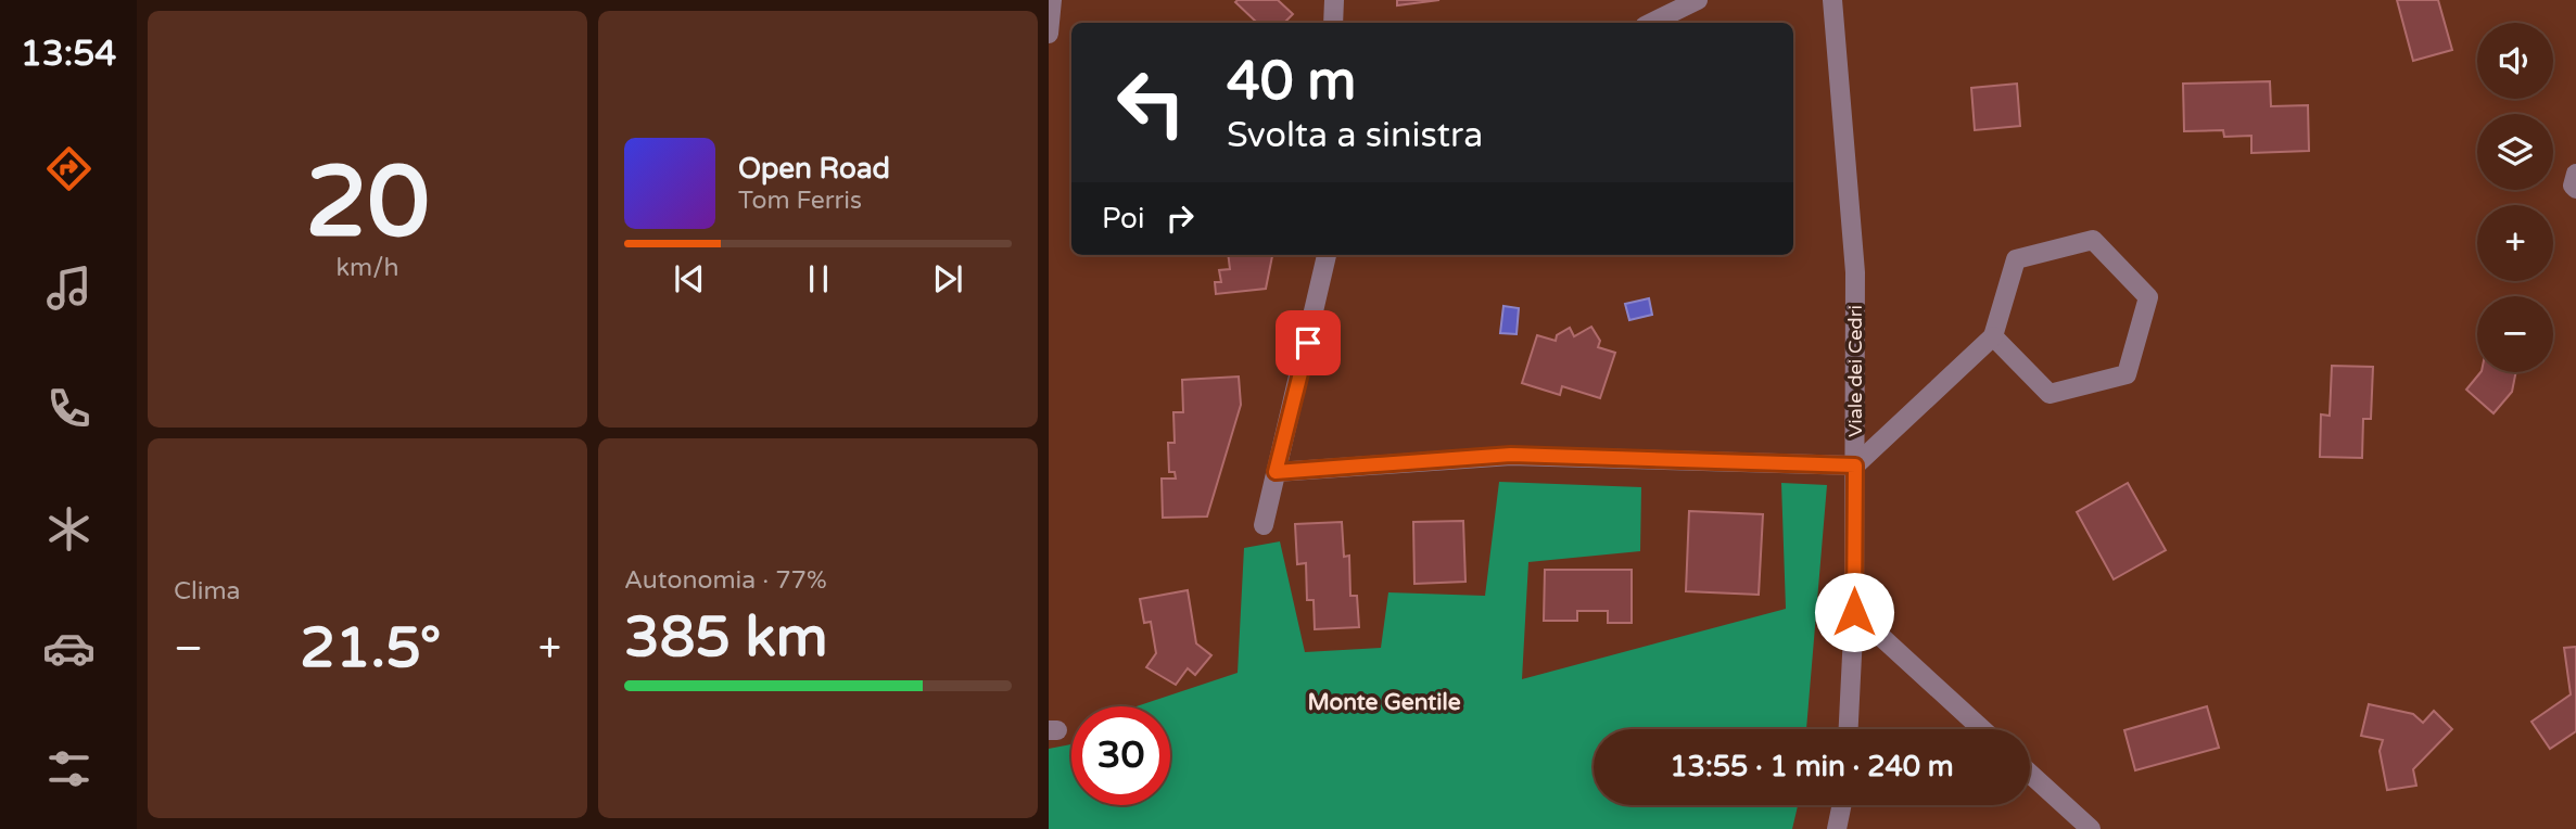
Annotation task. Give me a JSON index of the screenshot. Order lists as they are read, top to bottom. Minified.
{"streets":{"street":["Viale dei Cedri"]},"districts":["Monte Gentile"],"page":{"tabs":"13:54","tile":[["20","km/h"],"Clima",["Autonomia · 77%","385 km"]],"map_buttons":["+","−"],"turn":["40 m","Svolta a sinistra"],"song":["Open Road","Tom Ferris"],"then":"Poi","heat":["−","21.5°","+"],"limit":"30","trip":"13:55 · 1 min · 240 m"}}
